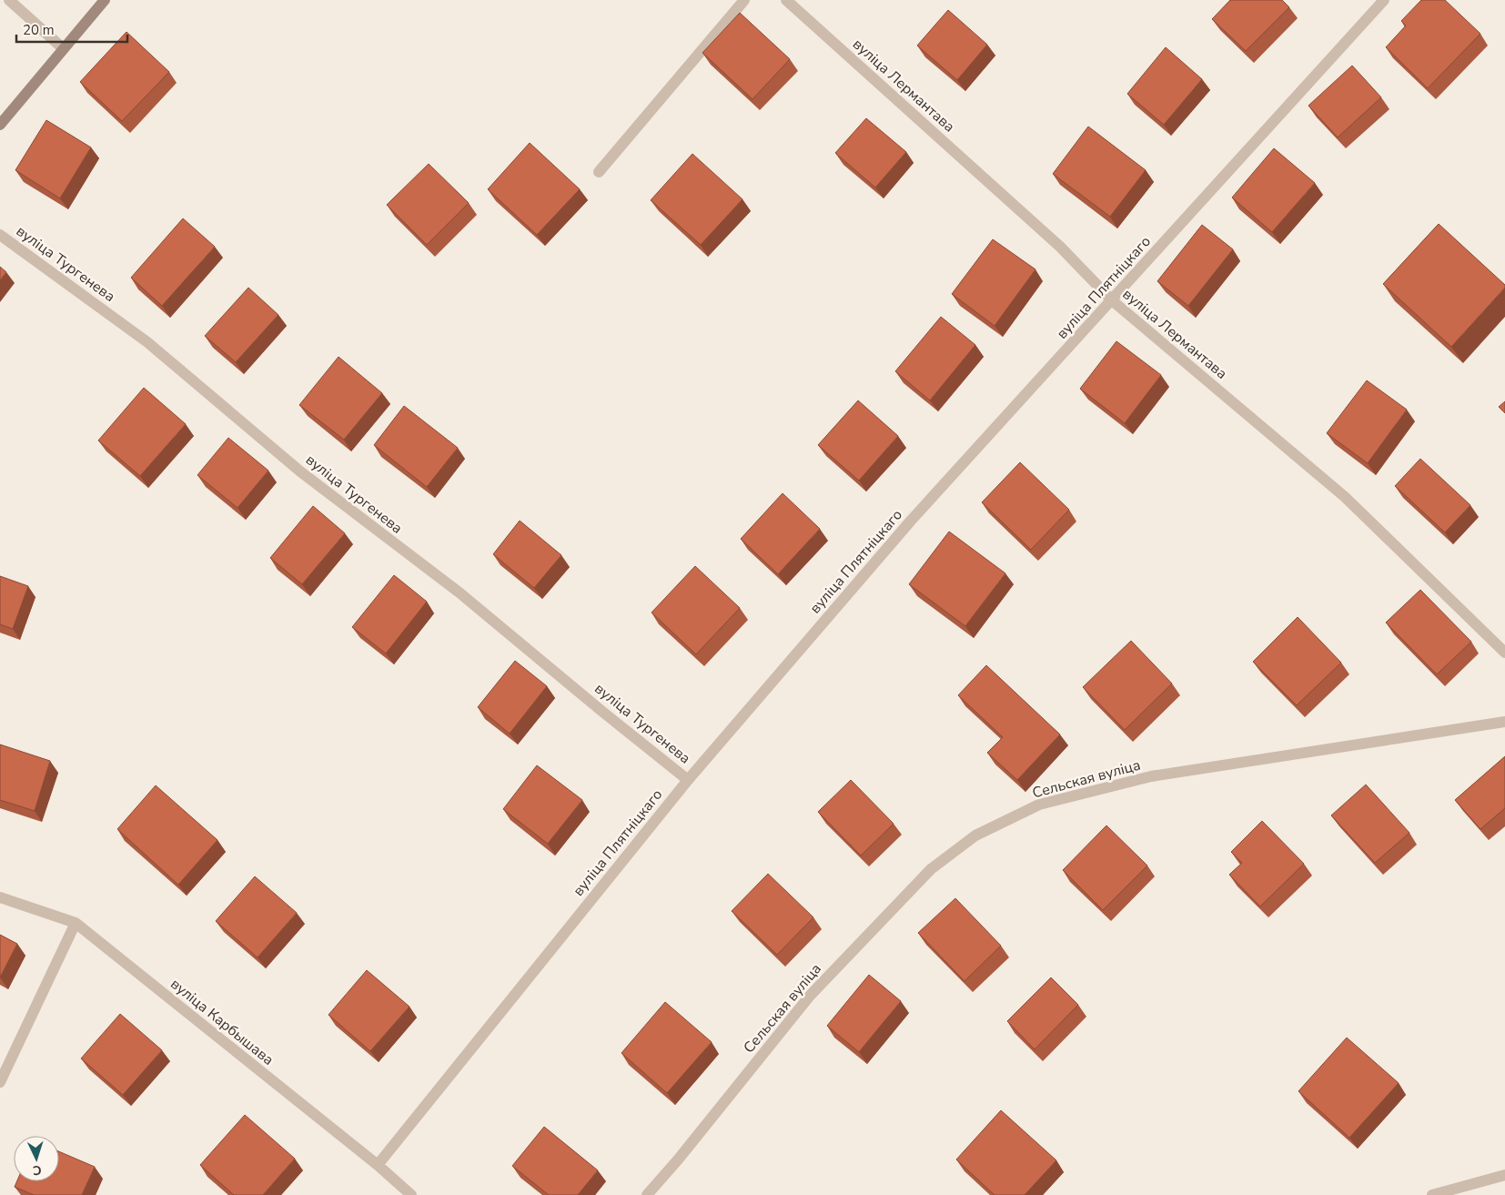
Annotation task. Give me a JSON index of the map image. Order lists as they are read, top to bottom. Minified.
{"streets":{"street":["вуліца Лермантава","вуліца Тургенева","вуліца Плятніцкаго","Сельская вуліца","вуліца Карбышава"]},"crossings":[["вуліца Лермантава","вуліца Плятніцкаго"],["вуліца Тургенева","вуліца Плятніцкаго"],["вуліца Плятніцкаго","вуліца Карбышава"]],"scale_bar":"20 m","north":"bottom"}
